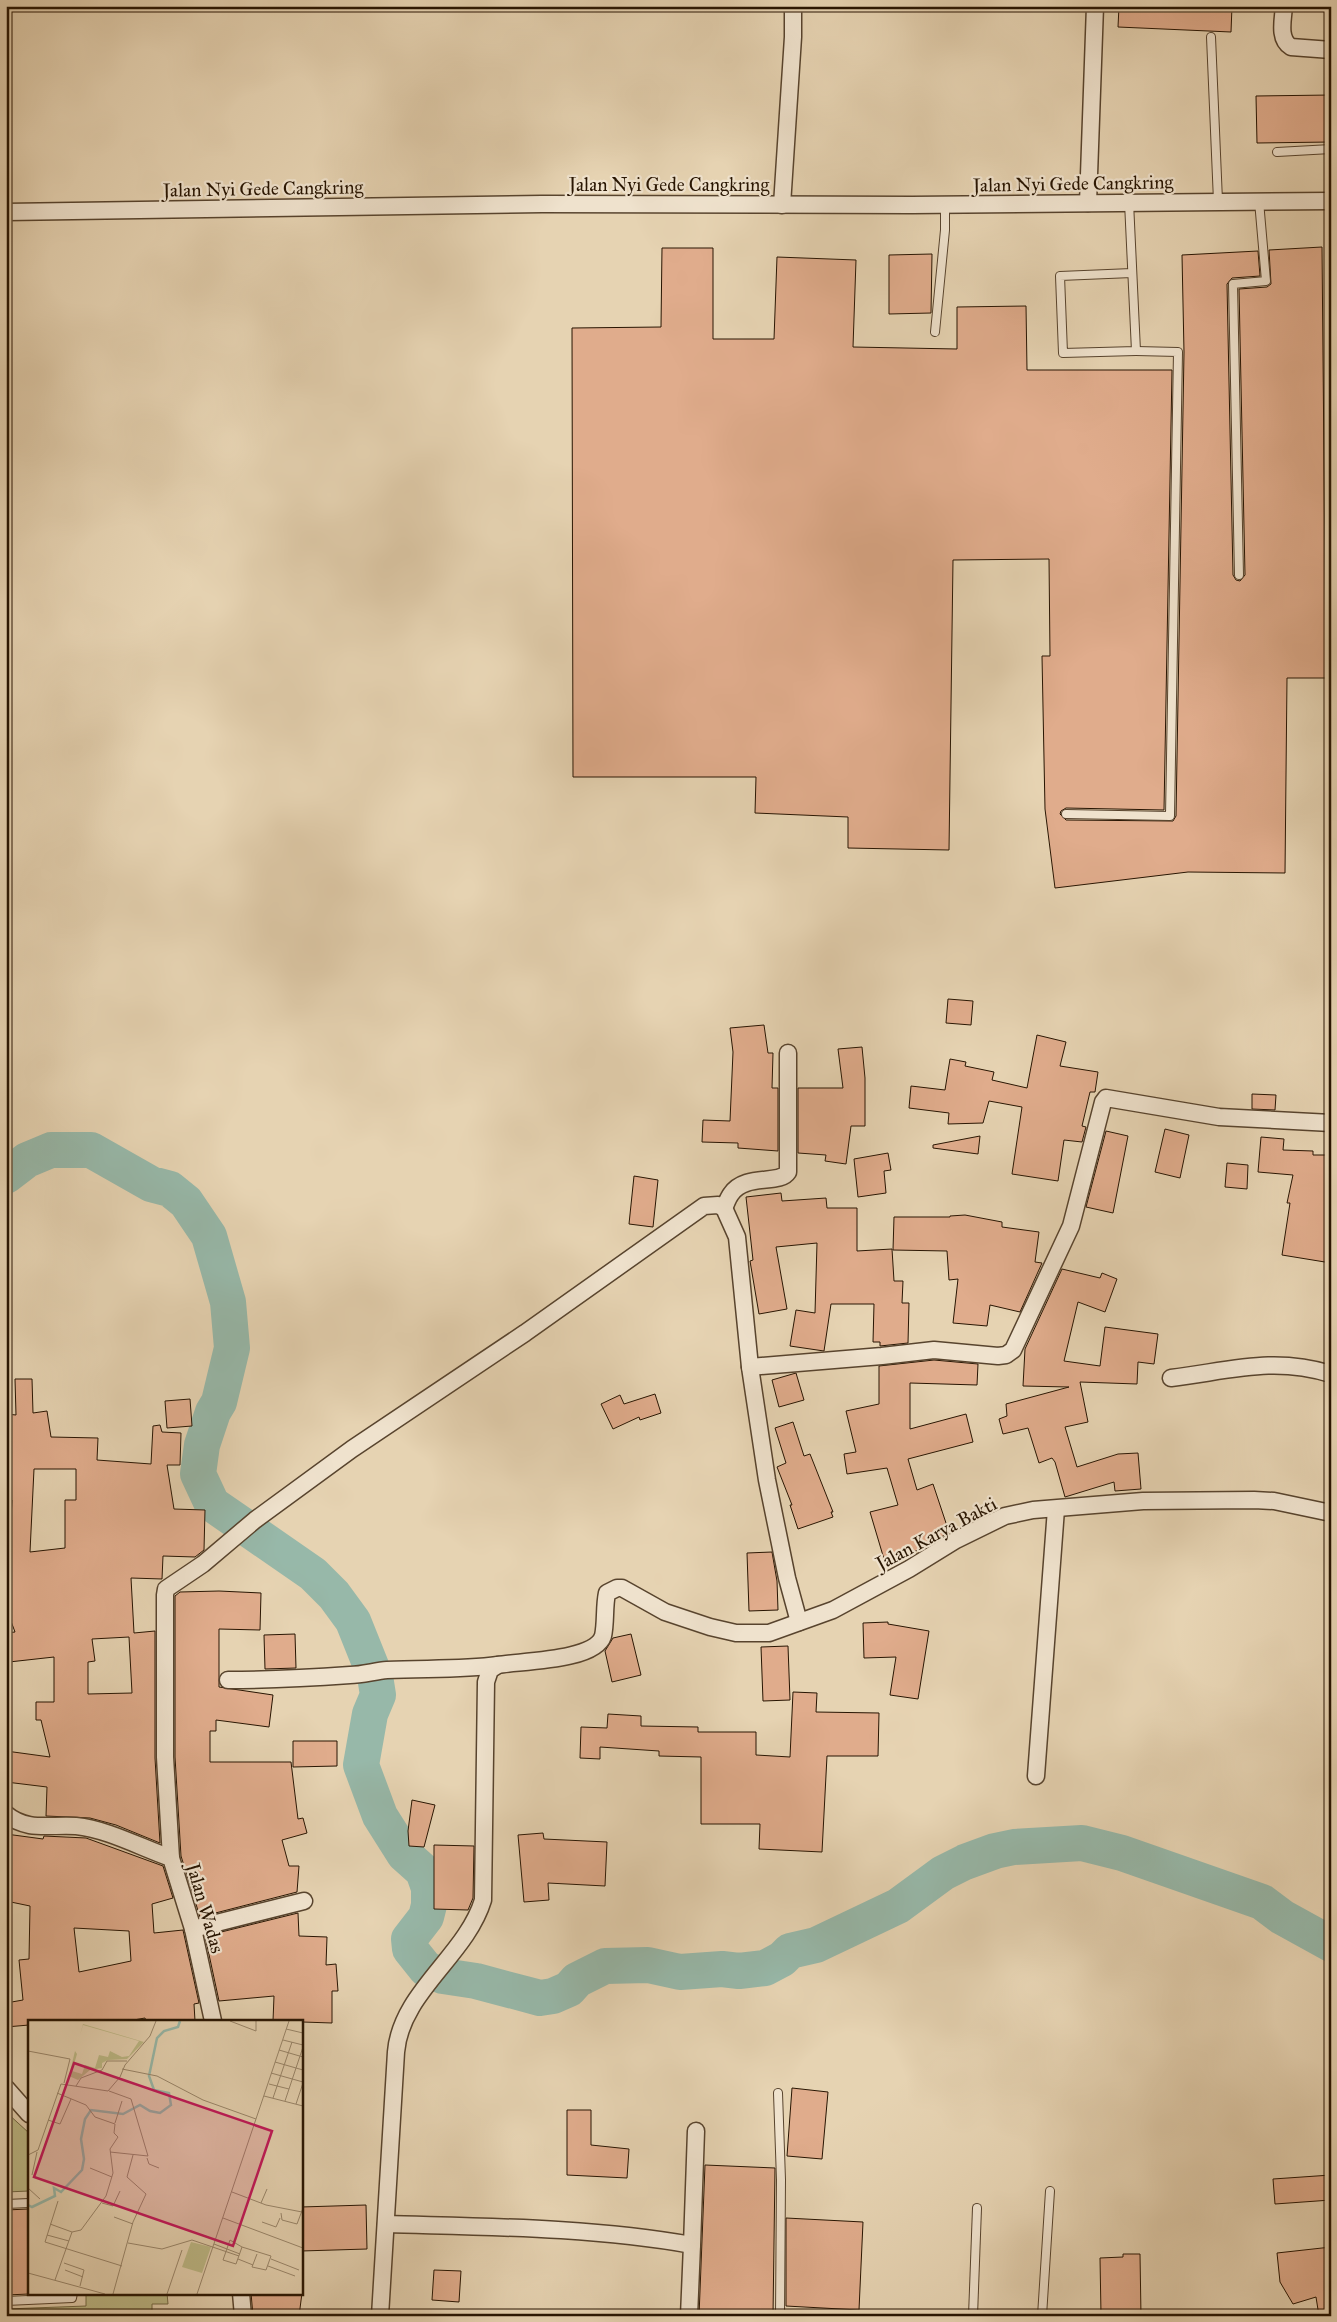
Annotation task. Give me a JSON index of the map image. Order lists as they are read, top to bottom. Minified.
{"streets":{"street":["Jalan Nyi Gede Cangkring","Jalan Karya Bakti","Jalan Wadas"]}}
